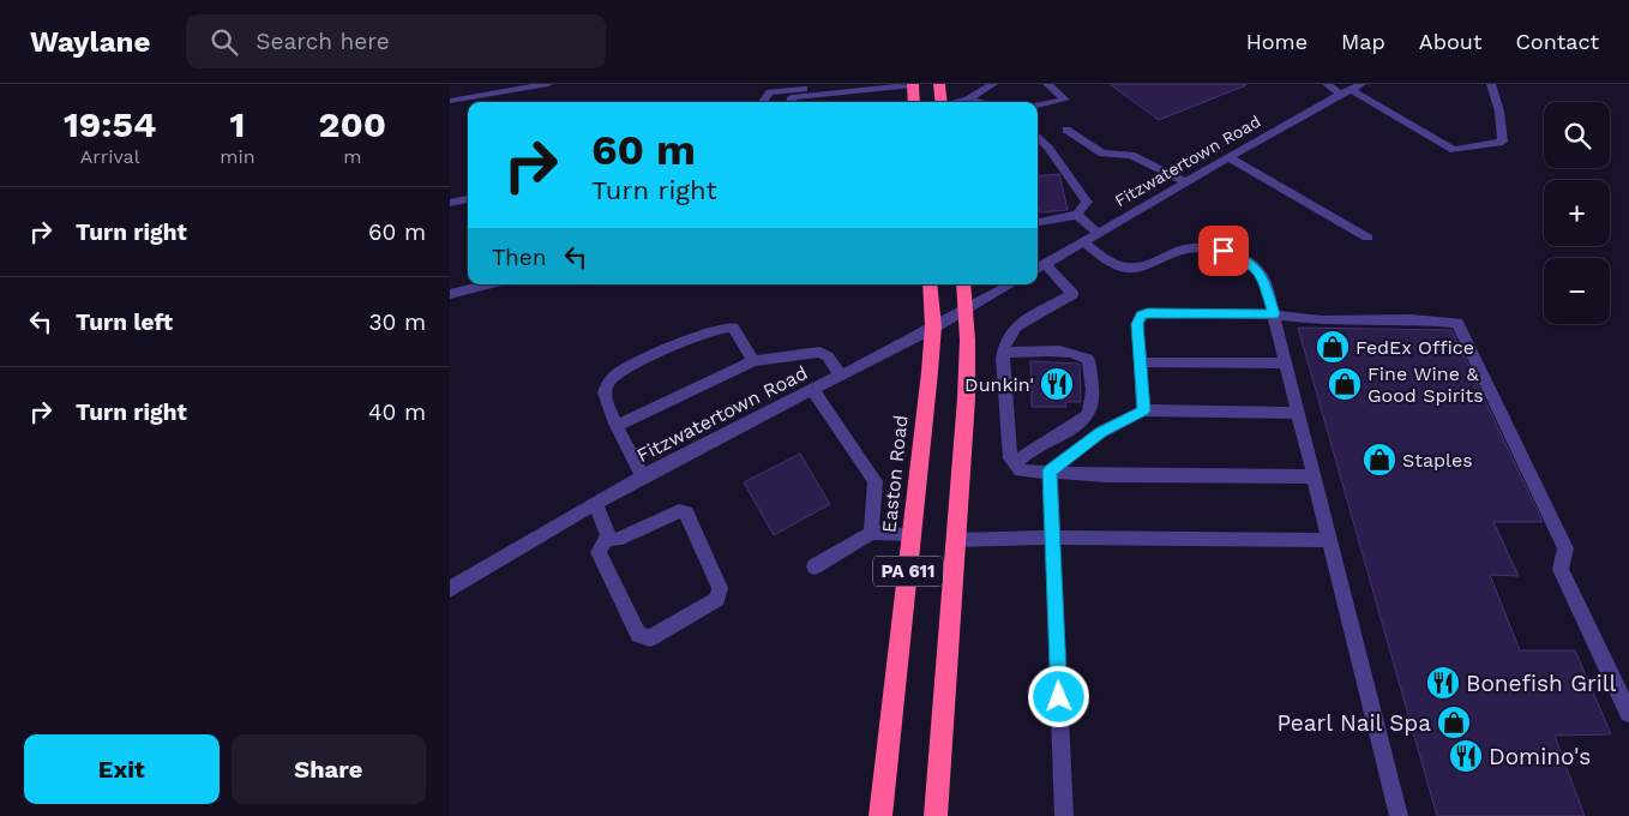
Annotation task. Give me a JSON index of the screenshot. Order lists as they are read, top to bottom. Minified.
{"streets":{"highway":["Easton Road","PA 611"],"street":["Fitzwatertown Road"]},"crossings":[["Fitzwatertown Road","Easton Road"],["Fitzwatertown Road","PA 611"]],"places":{"shop":["FedEx Office","Fine Wine & Good Spirits","Staples","Pearl Nail Spa"],"restaurant":["Dunkin'","Bonefish Grill","Domino's"]},"page":{"header":"Waylane","search":"Search here","nav":["Home","Map","About","Contact"],"eta":["19:54","Arrival","1","min","200","m"],"map_buttons":["+","−"],"turn":["60 m","Turn right"],"list":[{"name":"Turn right","value":"60 m"},{"name":"Turn left","value":"30 m"},{"name":"Turn right","value":"40 m"}],"then":"Then","buttons":["Exit","Share"]}}
